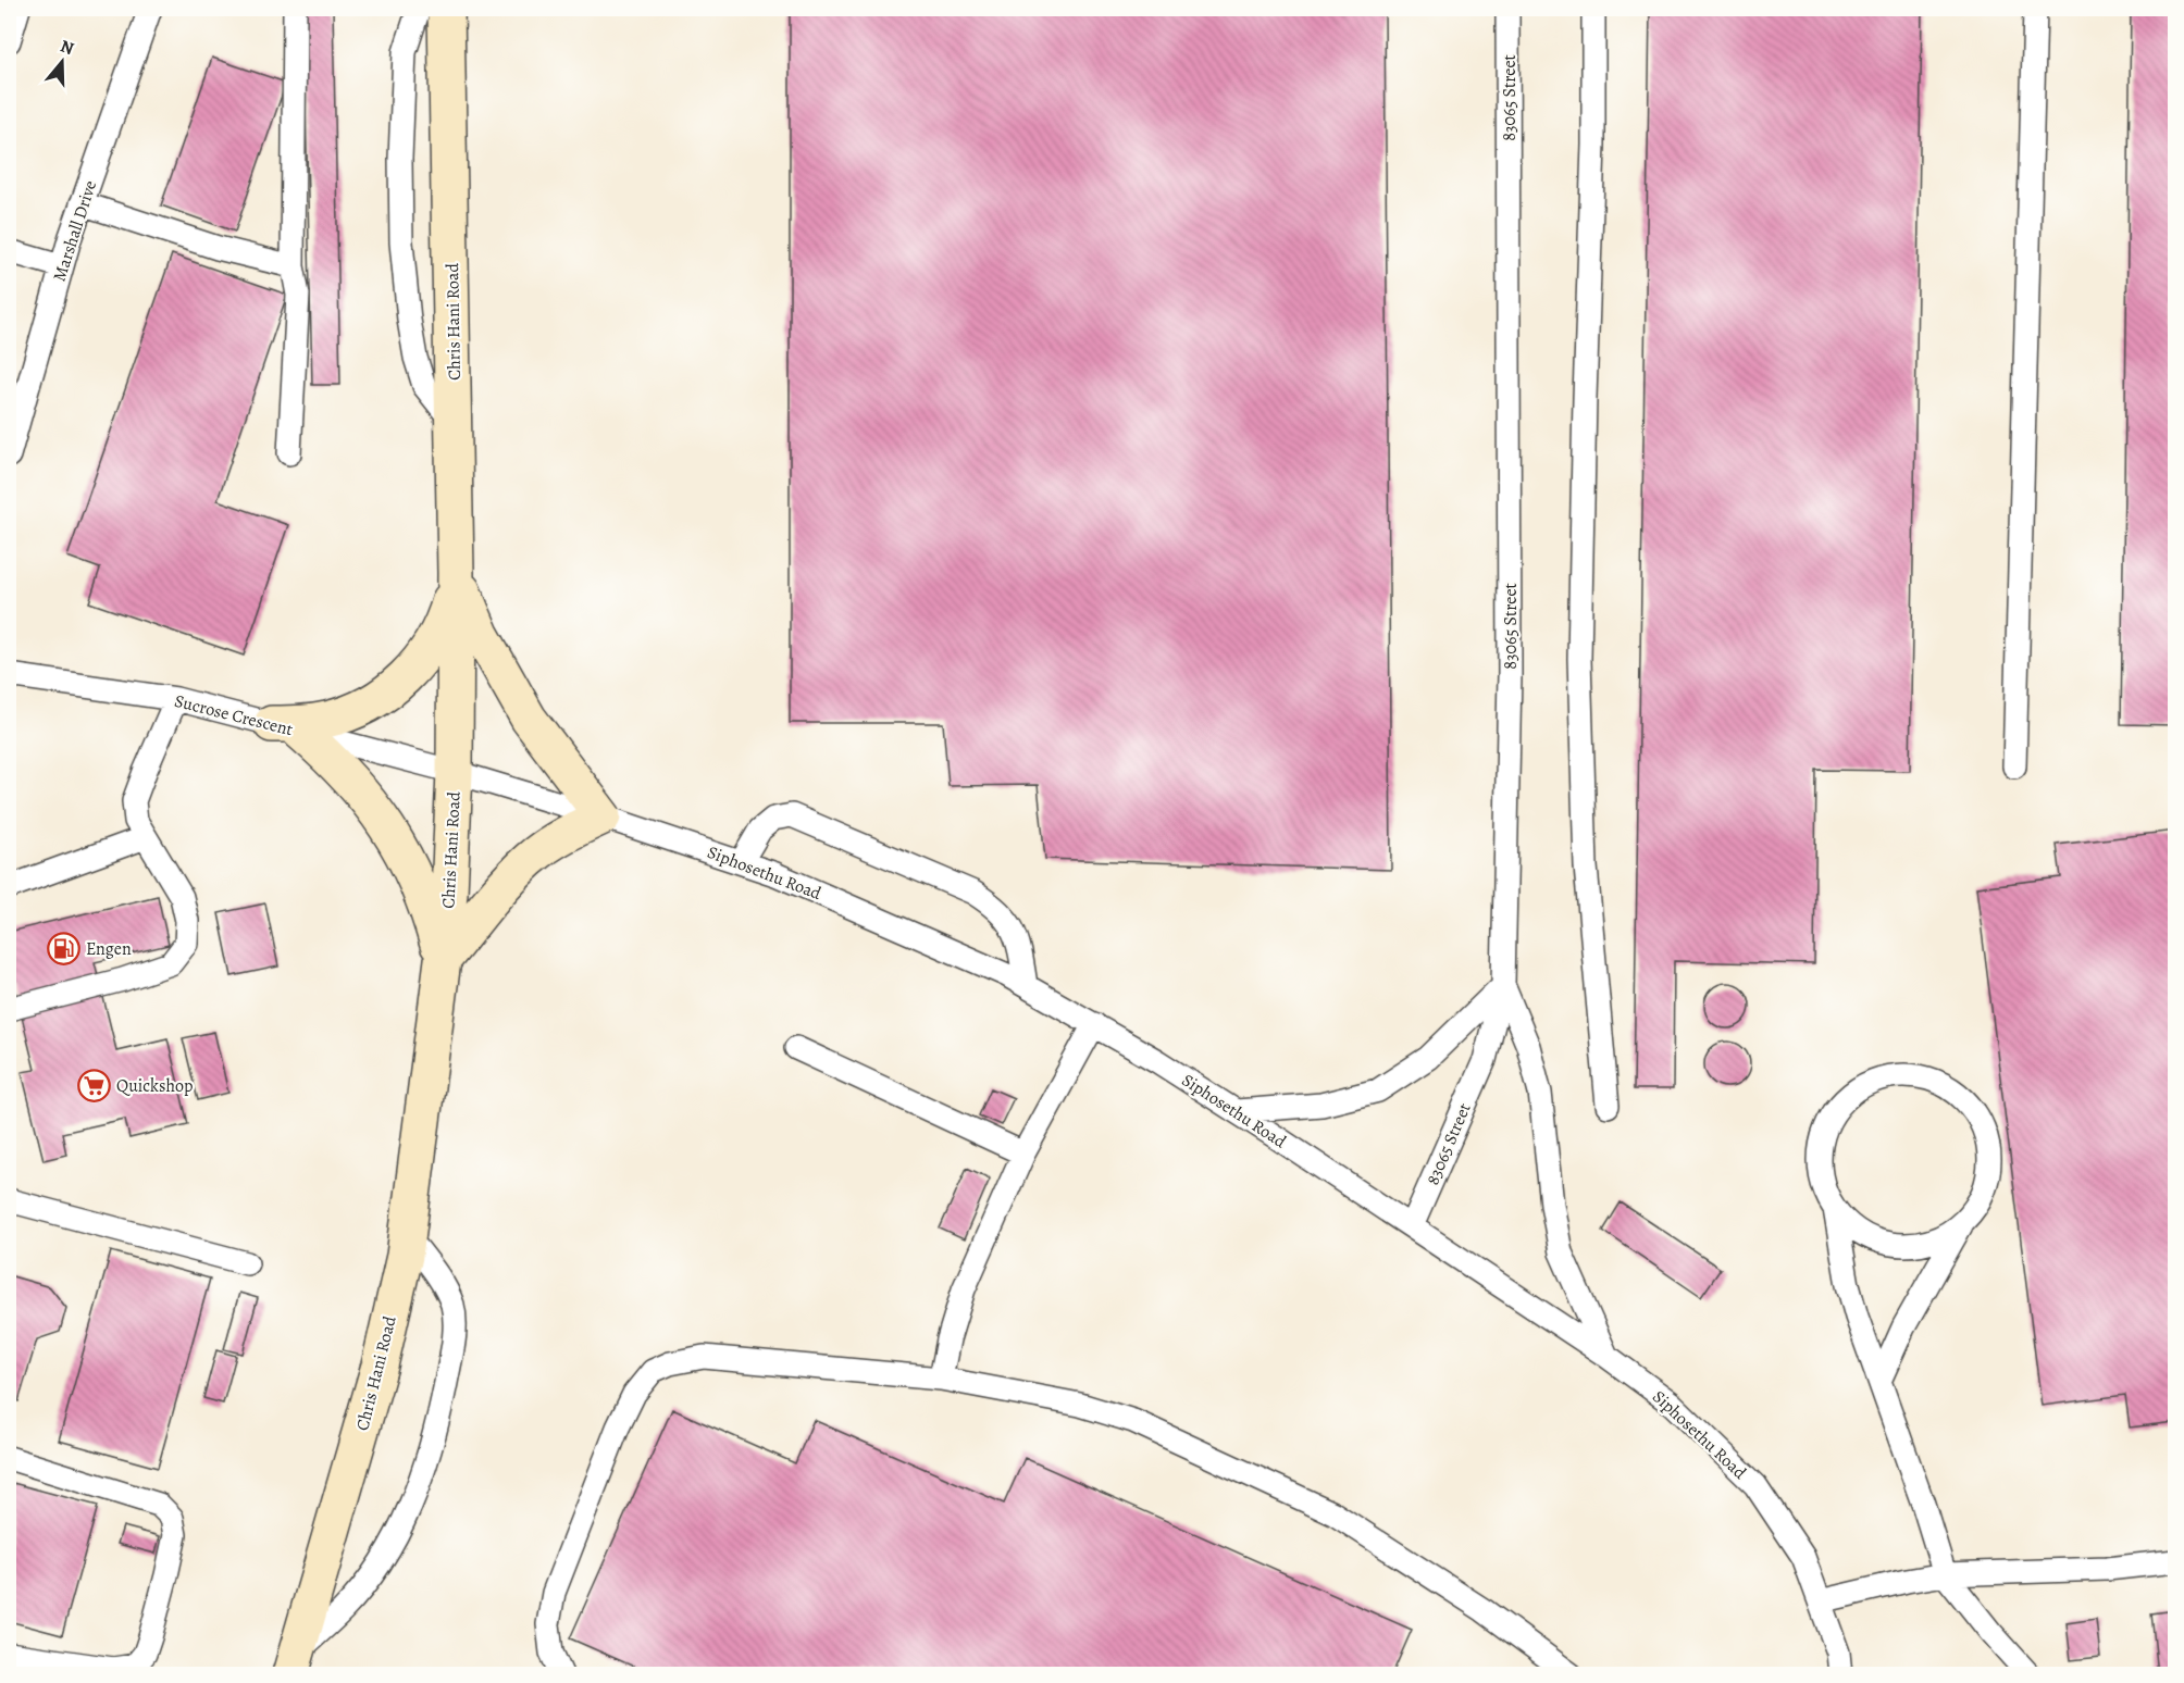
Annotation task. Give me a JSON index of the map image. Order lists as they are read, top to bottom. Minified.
{"streets":{"main road":["Chris Hani Road"],"lane":["83065 Street","Marshall Drive","Sucrose Crescent","Siphosethu Road"]},"crossings":[["83065 Street","Siphosethu Road"],["Chris Hani Road","Sucrose Crescent"],["Chris Hani Road","Siphosethu Road"],["Sucrose Crescent","Siphosethu Road"]],"places":{"fuel station":["Engen"],"supermarket":["Quickshop"]},"north":"top"}
